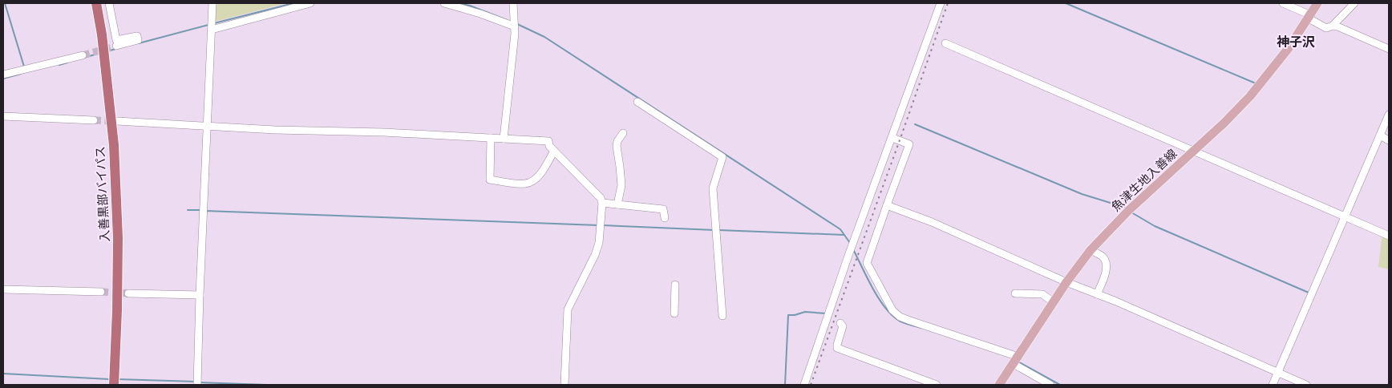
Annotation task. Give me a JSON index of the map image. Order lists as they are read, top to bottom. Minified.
{"streets":{"highway":["入善黒部バイパス"],"main road":["魚津生地入善線"]},"districts":["神子沢"]}
